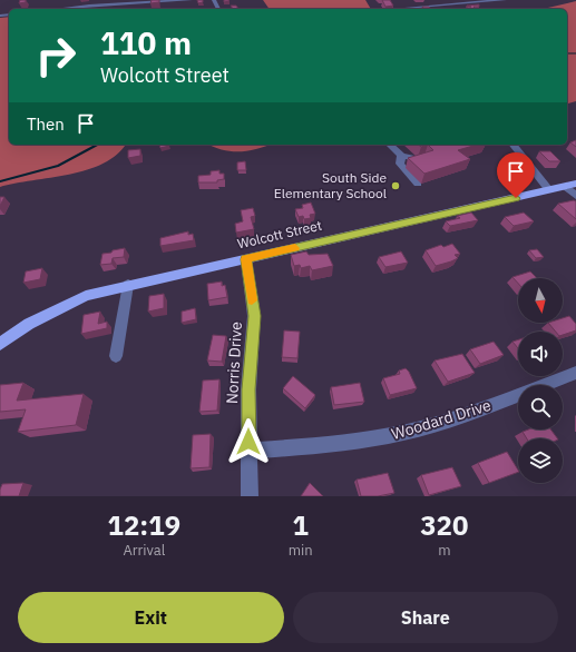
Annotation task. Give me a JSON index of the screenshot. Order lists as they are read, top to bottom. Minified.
{"streets":{"main road":["Wolcott Street"],"street":["Norris Drive","Woodard Drive"]},"crossings":[["Wolcott Street","Norris Drive"],["Norris Drive","Woodard Drive"]],"places":["South Side Elementary School"],"north":"bottom","page":{"turn":["110 m","Wolcott Street"],"then":"Then","eta":["12:19","Arrival","1","min","320","m"],"buttons":["Exit","Share"]}}
